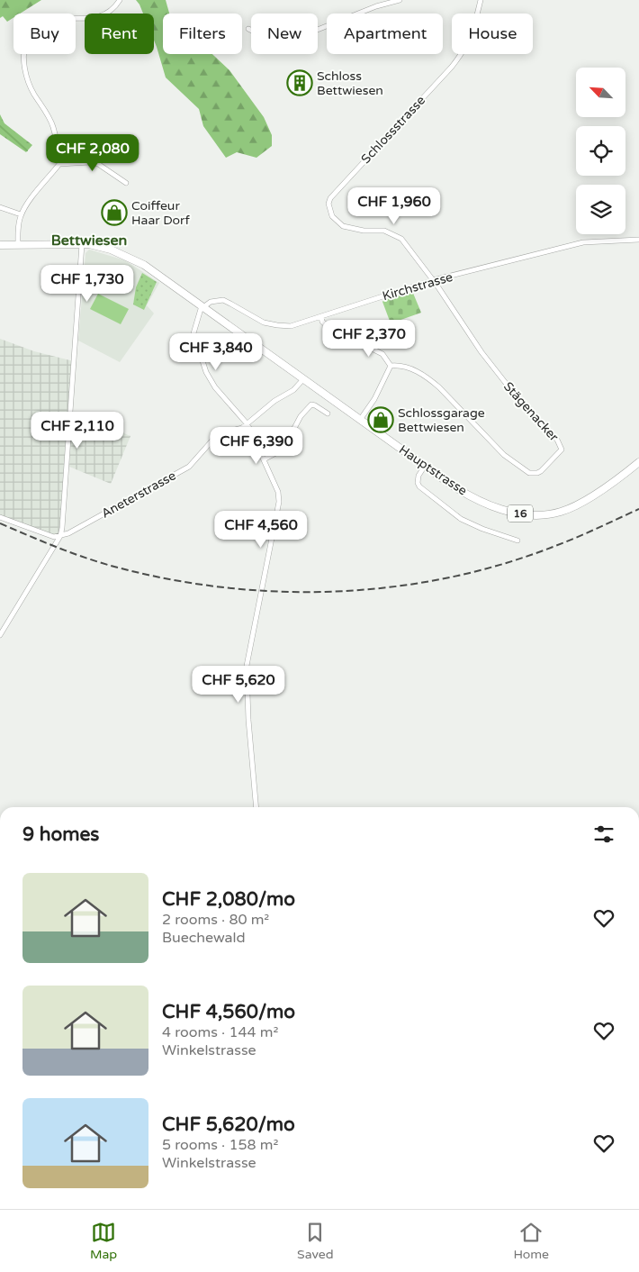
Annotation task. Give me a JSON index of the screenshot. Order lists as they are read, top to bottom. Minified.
{"streets":{"main road":["Hauptstrasse","16"],"street":["Schlossstrasse","Kirchstrasse","Stägenacker","Aneterstrasse"]},"crossings":[["Schlossstrasse","Kirchstrasse"],["Schlossstrasse","Stägenacker"],["Kirchstrasse","Stägenacker"],["Kirchstrasse","Hauptstrasse"],["Hauptstrasse","Aneterstrasse"]],"districts":["Bettwiesen"],"places":{"building":["Schloss Bettwiesen"],"shop":["Coiffeur Haar Dorf","Schlossgarage Bettwiesen"]},"north":"top left","page":{"chip":["Buy","Rent","Filters","New","Apartment","House"],"price":["CHF 2,080","CHF 1,960","CHF 1,730","CHF 2,370","CHF 3,840","CHF 2,110","CHF 6,390","CHF 4,560","CHF 5,620"],"heading":"9 homes","list":[{"name":"CHF 2,080/mo","note":"2 rooms · 80 m² · Buechewald"},{"name":"CHF 4,560/mo","note":"4 rooms · 144 m² · Winkelstrasse"},{"name":"CHF 5,620/mo","note":"5 rooms · 158 m² · Winkelstrasse"}],"tabs":["Map","Saved","Home"]}}
